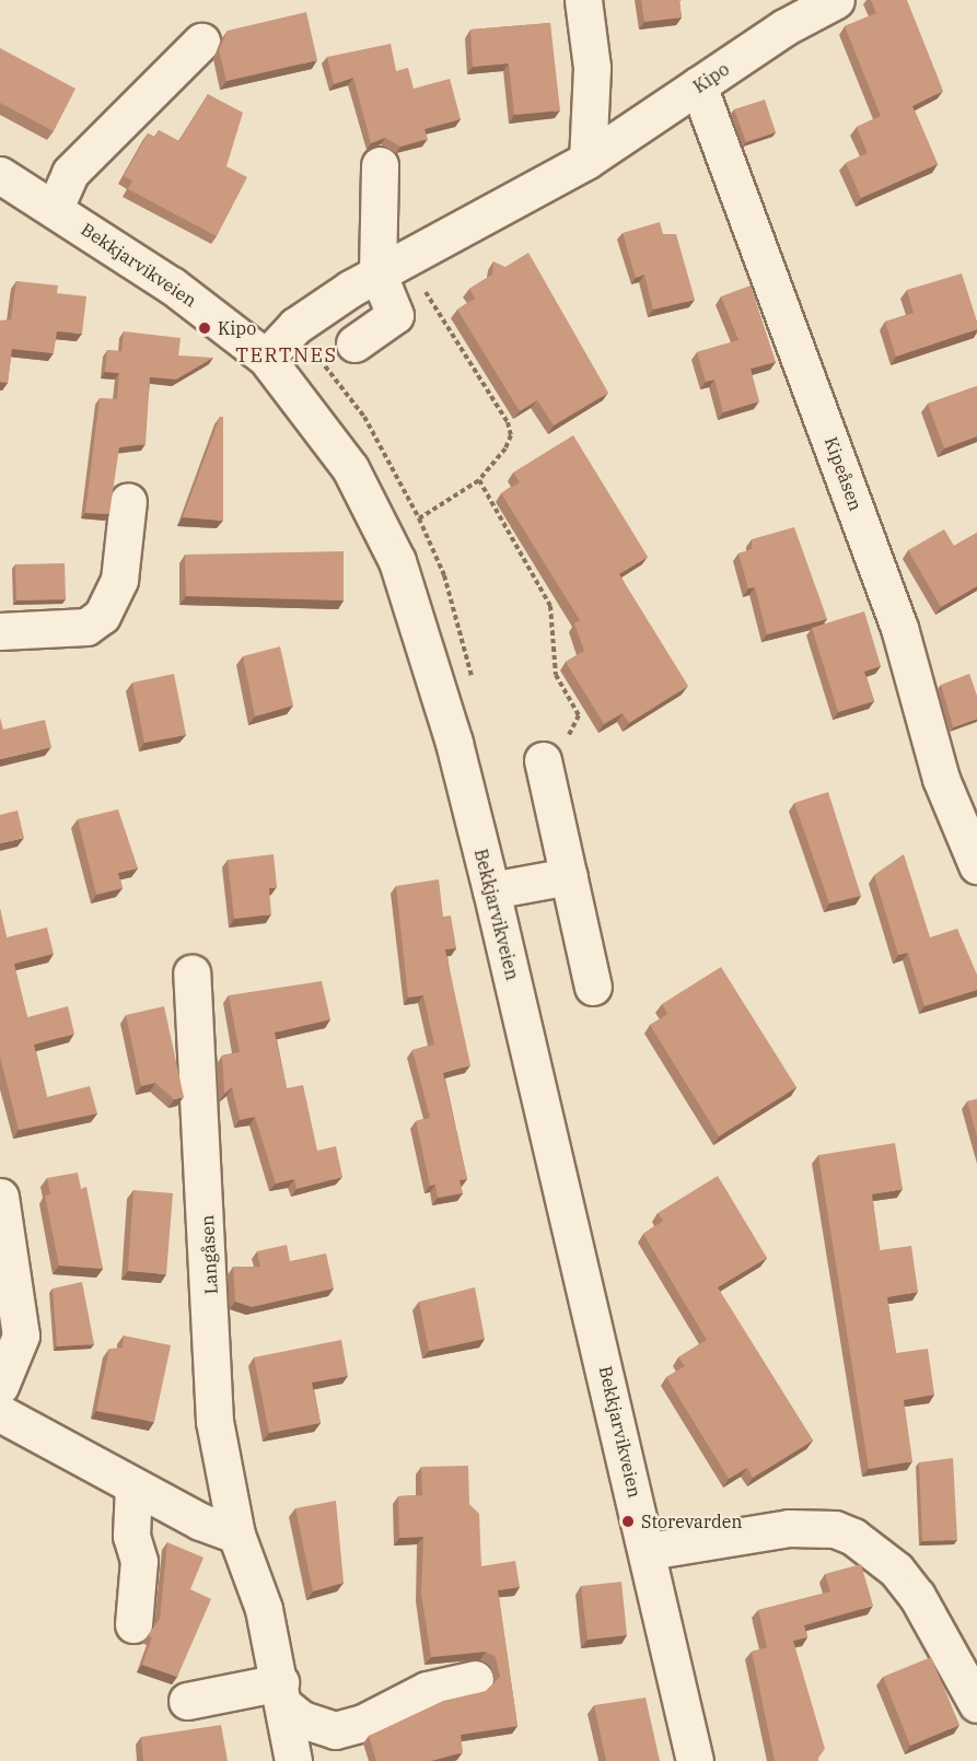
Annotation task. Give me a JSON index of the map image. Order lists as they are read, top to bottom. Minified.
{"streets":{"street":["Kipo","Bekkjarvikveien","Kipeåsen","Langåsen"]},"crossings":[["Kipo","Bekkjarvikveien"],["Kipo","Kipeåsen"]],"districts":["TERTNES"],"places":["Kipo","Storevarden"]}
